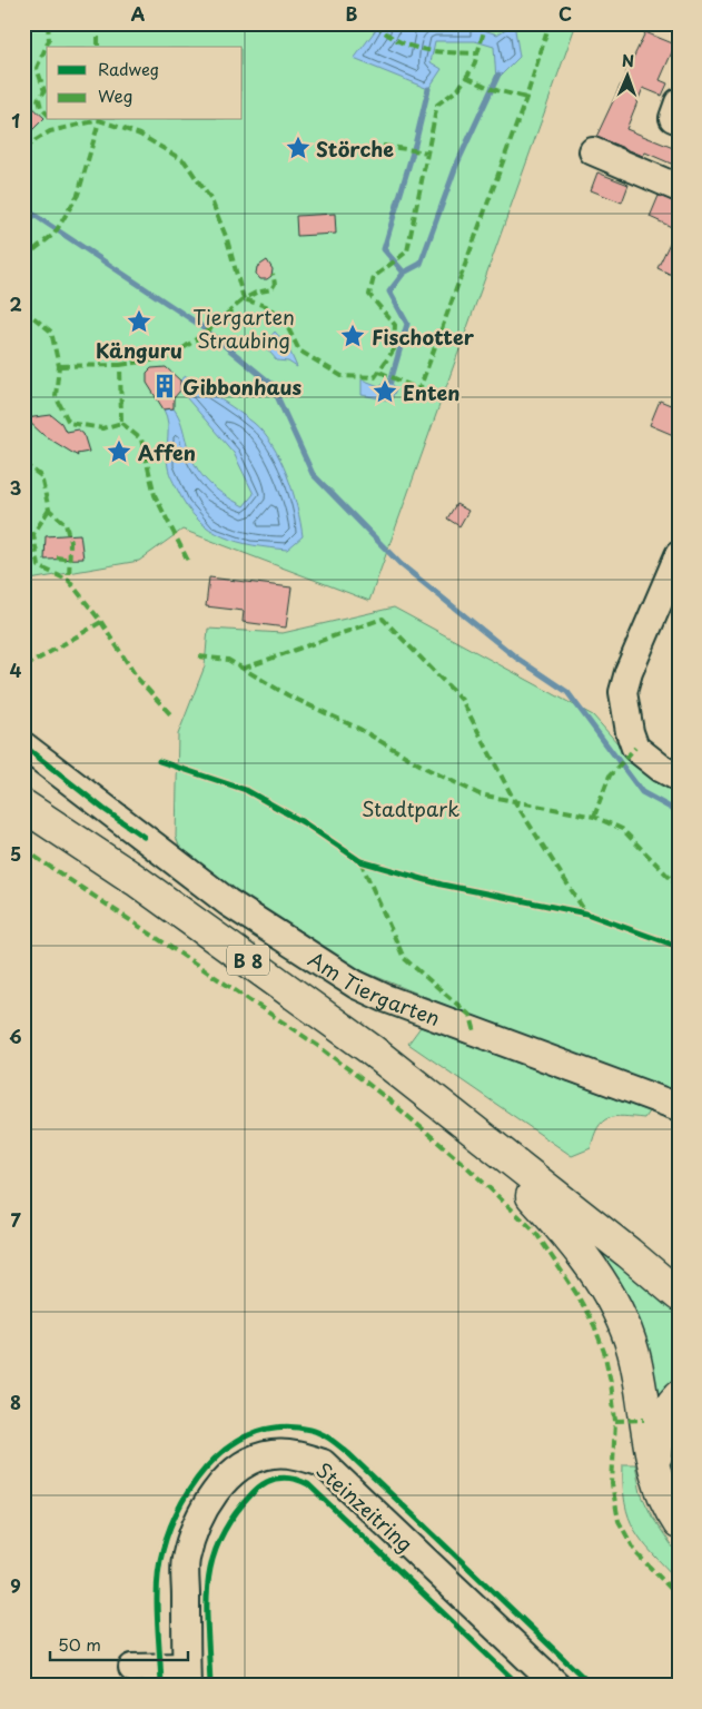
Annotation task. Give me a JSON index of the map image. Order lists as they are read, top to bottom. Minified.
{"streets":{"main road":["B 8"],"street":["Am Tiergarten","Steinzeitring"]},"parks":["Tiergarten Straubing","Stadtpark"],"places":{"place":["Störche","Känguru","Fischotter","Enten","Affen"],"building":["Gibbonhaus"]},"legend":["Radweg","Weg"],"scale_bar":"50 m","north":"top","grid":{"columns":["A","B","C"],"rows":["1","2","3","4","5","6","7","8","9"]}}
